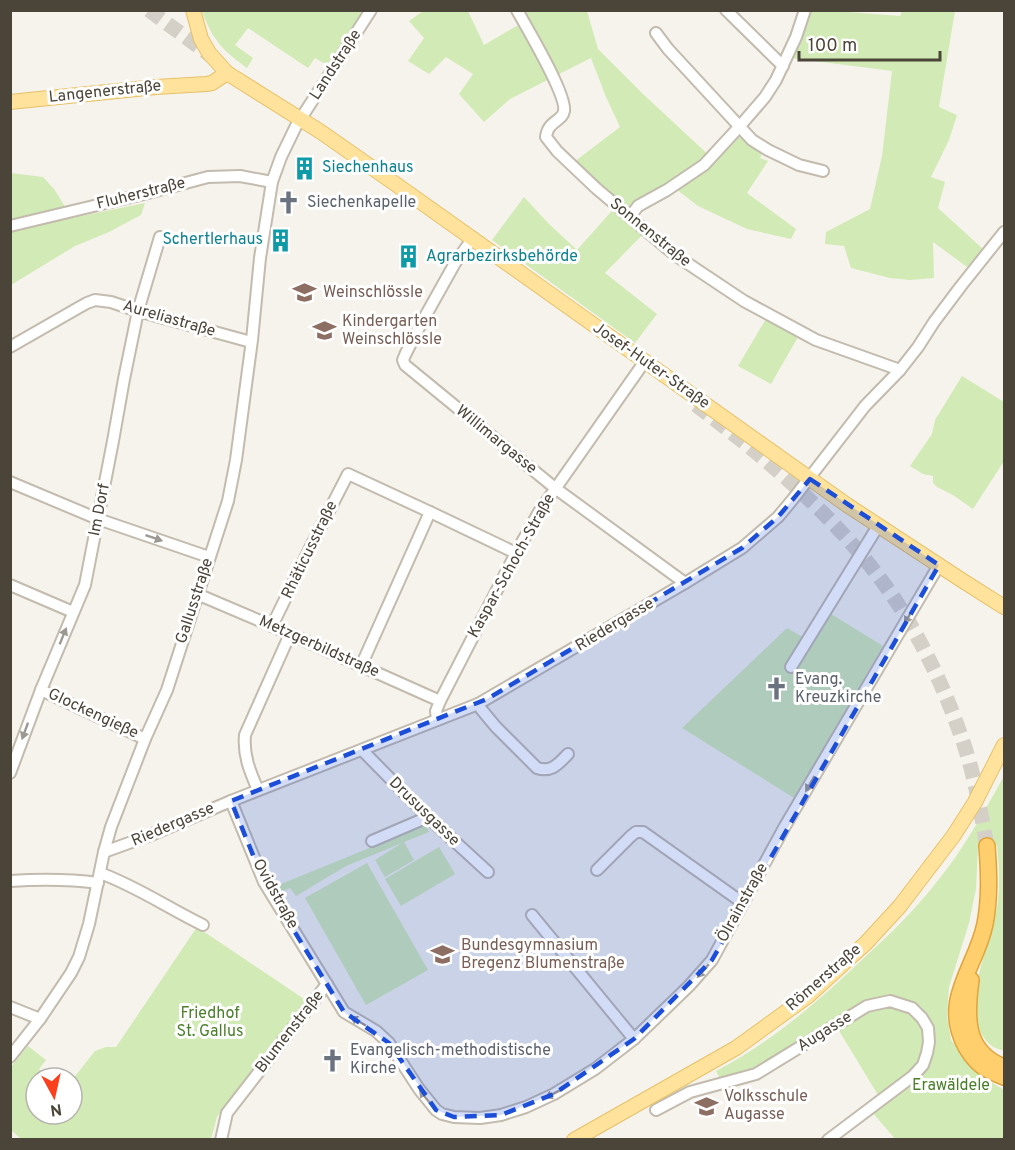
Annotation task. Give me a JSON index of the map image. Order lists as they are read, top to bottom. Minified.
{"streets":{"main road":["Langenerstraße","Josef-Huter-Straße","Römerstraße"],"street":["Landstraße","Fluherstraße","Sonnenstraße","Aureliastraße","Willimargasse","Im Dorf","Rhäticusstraße","Kaspar-Schoch-Straße","Gallusstraße","Riedergasse","Metzgerbildstraße","Glockengieße","Drususgasse","Ovidstraße","Ölrainstraße","Blumenstraße","Augasse"]},"crossings":[["Landstraße","Josef-Huter-Straße"],["Landstraße","Gallusstraße"],["Langenerstraße","Josef-Huter-Straße"],["Fluherstraße","Gallusstraße"],["Sonnenstraße","Riedergasse"],["Aureliastraße","Im Dorf"],["Aureliastraße","Gallusstraße"],["Josef-Huter-Straße","Willimargasse"],["Josef-Huter-Straße","Kaspar-Schoch-Straße"],["Josef-Huter-Straße","Gallusstraße"],["Josef-Huter-Straße","Riedergasse"],["Josef-Huter-Straße","Ölrainstraße"],["Willimargasse","Kaspar-Schoch-Straße"],["Willimargasse","Riedergasse"],["Im Dorf","Glockengieße"],["Rhäticusstraße","Metzgerbildstraße"],["Kaspar-Schoch-Straße","Riedergasse"],["Kaspar-Schoch-Straße","Metzgerbildstraße"],["Gallusstraße","Riedergasse"],["Gallusstraße","Metzgerbildstraße"],["Gallusstraße","Glockengieße"],["Riedergasse","Drususgasse"],["Riedergasse","Ovidstraße"],["Ovidstraße","Blumenstraße"],["Ölrainstraße","Blumenstraße"]],"one_way":["Ölrainstraße","Blumenstraße"],"parks":["Friedhof St. Gallus","Erawäldele"],"places":{"building":["Siechenhaus","Schertlerhaus","Agrarbezirksbehörde"],"church":["Siechenkapelle","Evang. Kreuzkirche","Evangelisch-methodistische Kirche"],"school or university":["Weinschlössle","Kindergarten Weinschlössle","Bundesgymnasium Bregenz Blumenstraße","Volksschule Augasse"]},"scale_bar":"100 m","north":"bottom"}
